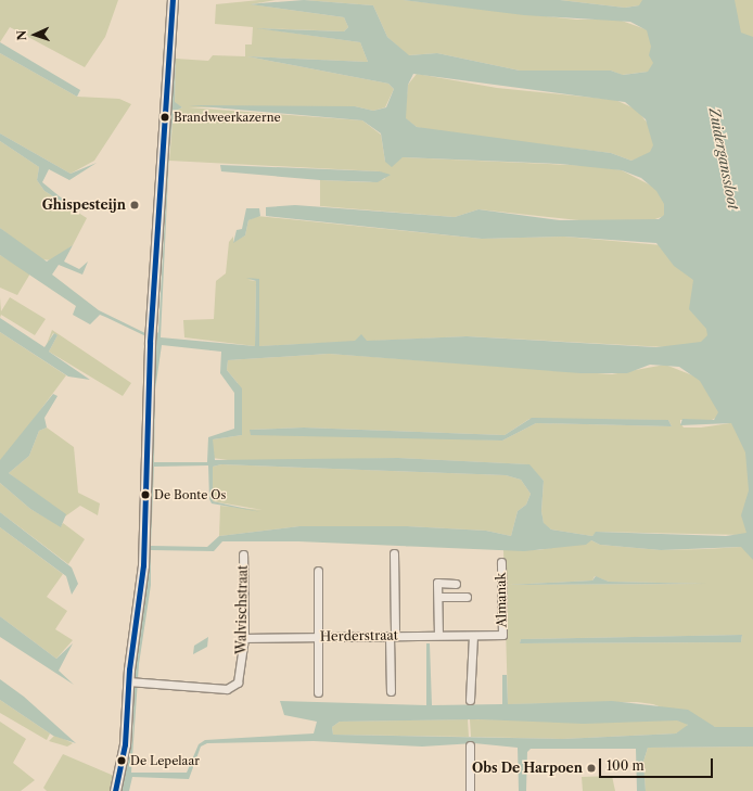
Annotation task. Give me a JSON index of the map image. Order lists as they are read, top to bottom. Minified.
{"streets":{"street":["Almanak","Walvischstraat","Herderstraat"]},"crossings":[["Almanak","Herderstraat"],["Walvischstraat","Herderstraat"]],"water":["Zuiderganssloot"],"places":["Brandweerkazerne","Ghispesteijn","De Bonte Os","De Lepelaar","Obs De Harpoen"],"scale_bar":"100 m","north":"left"}
